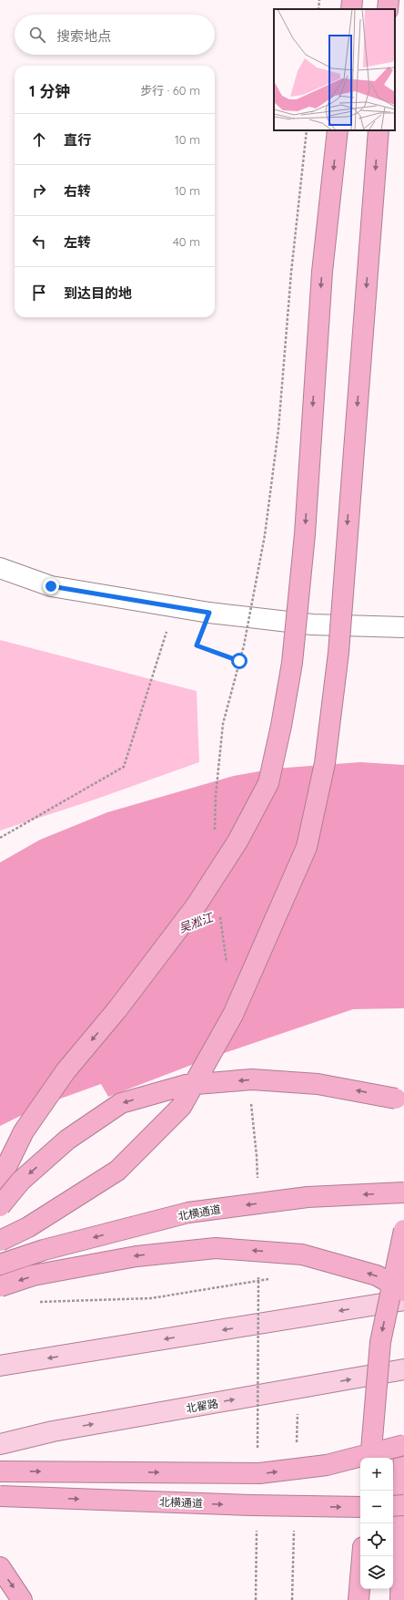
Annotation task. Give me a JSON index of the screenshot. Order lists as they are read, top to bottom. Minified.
{"streets":{"highway":["北横通道"],"main road":["北翟路"]},"water":["吴淞江"],"page":{"search":"搜索地点","heading":["1 分钟","步行 · 60 m"],"list":[["直行","10 m"],["右转","10 m"],["左转","40 m"],"到达目的地"],"map_buttons":["+","−"]}}
